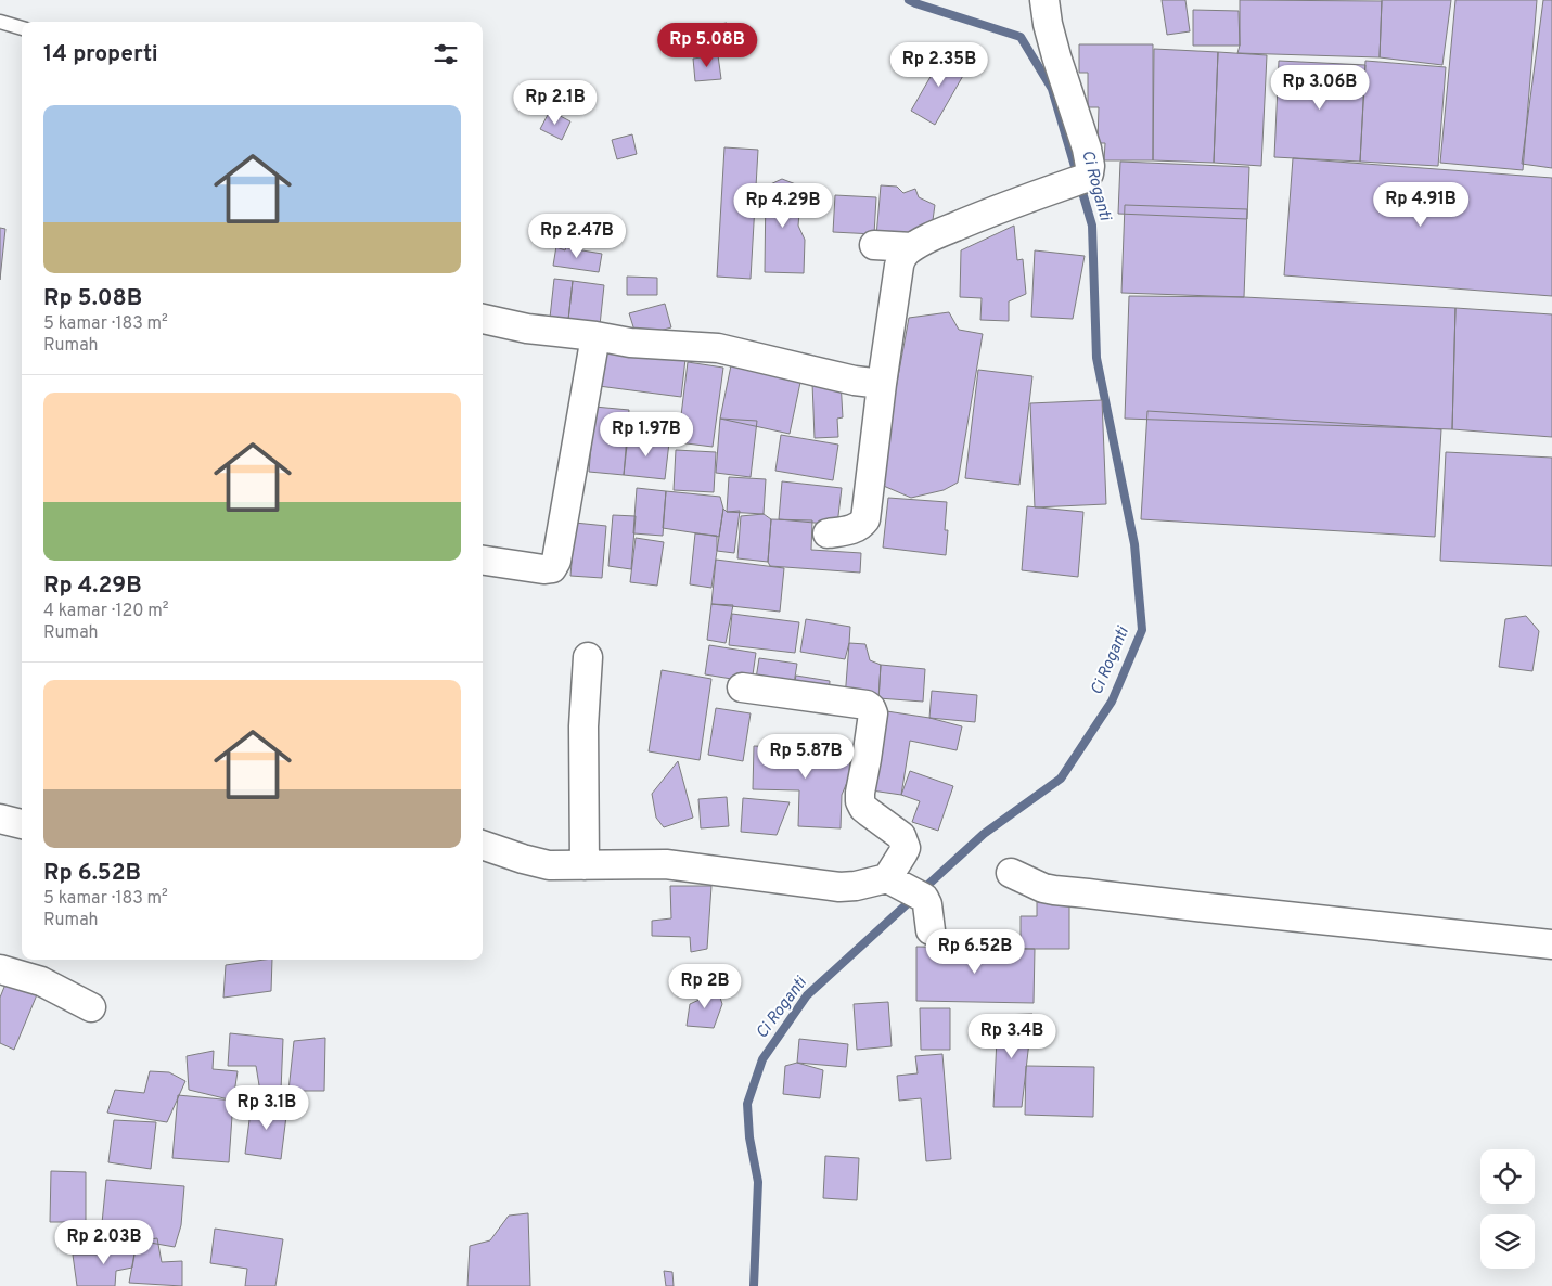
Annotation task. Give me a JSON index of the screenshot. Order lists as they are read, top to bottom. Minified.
{"water":["Ci Roganti"],"page":{"heading":"14 properti","price":["Rp 5.08B","Rp 2.35B","Rp 3.06B","Rp 2.1B","Rp 4.91B","Rp 4.29B","Rp 2.47B","Rp 1.97B","Rp 5.87B","Rp 6.52B","Rp 2B","Rp 3.4B","Rp 3.1B","Rp 2.03B"],"list":[{"name":"Rp 5.08B","note":"5 kamar · 183 m² · Rumah"},{"name":"Rp 4.29B","note":"4 kamar · 120 m² · Rumah"},{"name":"Rp 6.52B","note":"5 kamar · 183 m² · Rumah"}]}}
